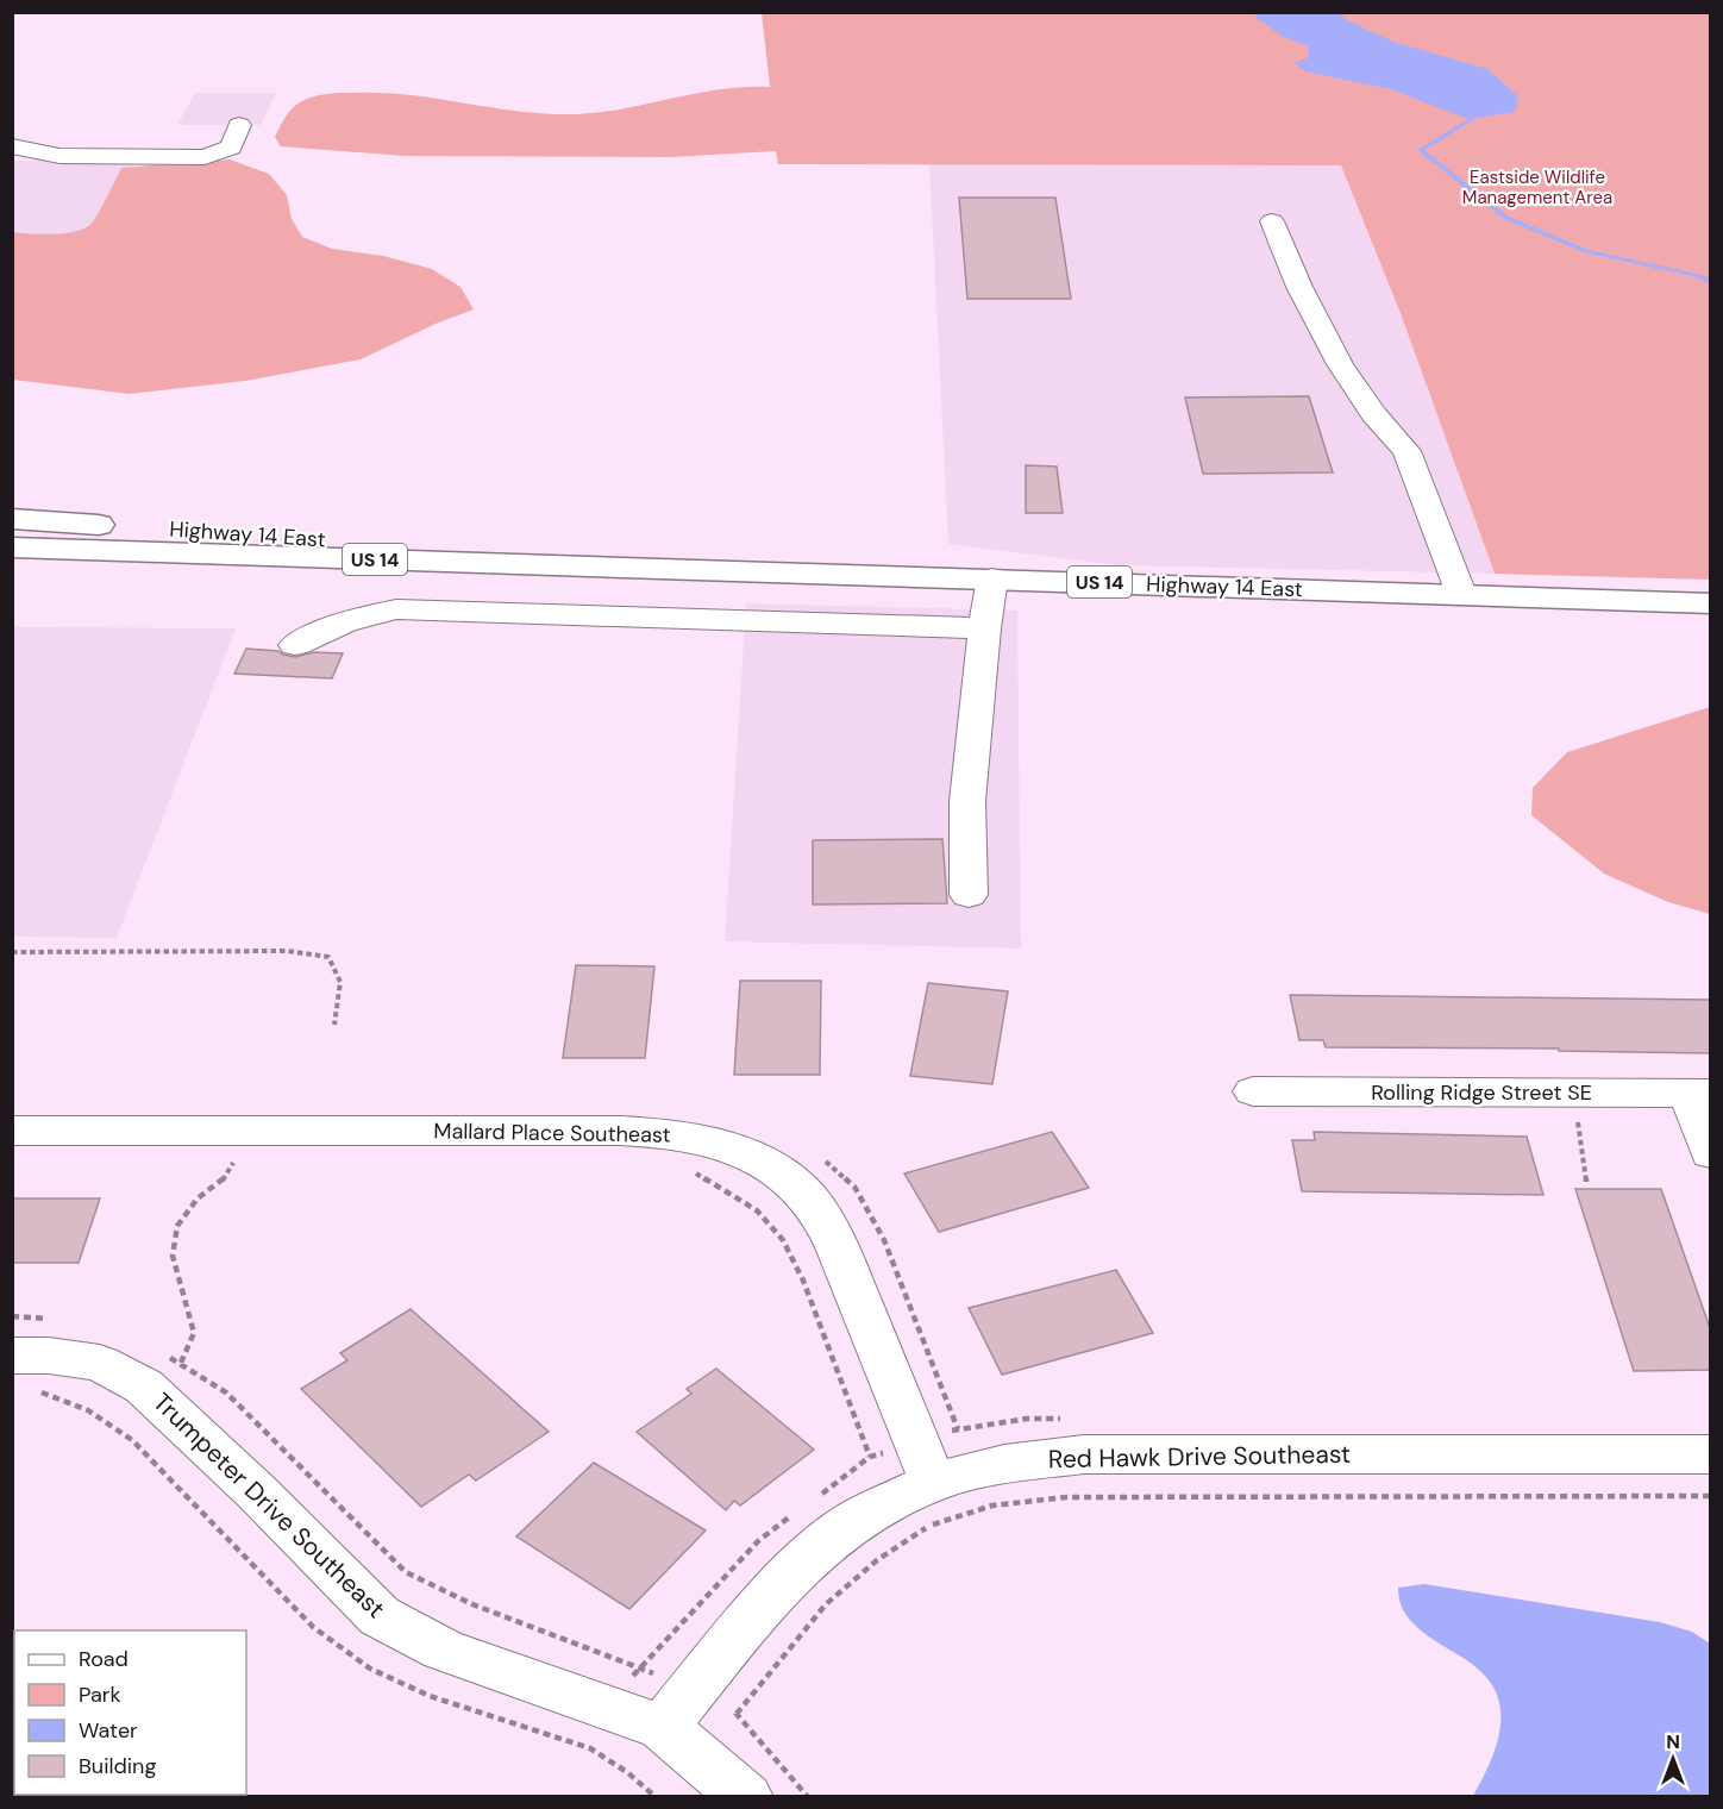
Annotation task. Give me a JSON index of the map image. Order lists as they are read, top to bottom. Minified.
{"streets":{"main road":["Highway 14 East","US 14"],"street":["Rolling Ridge Street SE","Mallard Place Southeast","Red Hawk Drive Southeast","Trumpeter Drive Southeast"]},"crossings":[["Mallard Place Southeast","Red Hawk Drive Southeast"],["Red Hawk Drive Southeast","Trumpeter Drive Southeast"]],"parks":["Eastside Wildlife Management Area"],"legend":["Road","Park","Water","Building"],"north":"top"}
